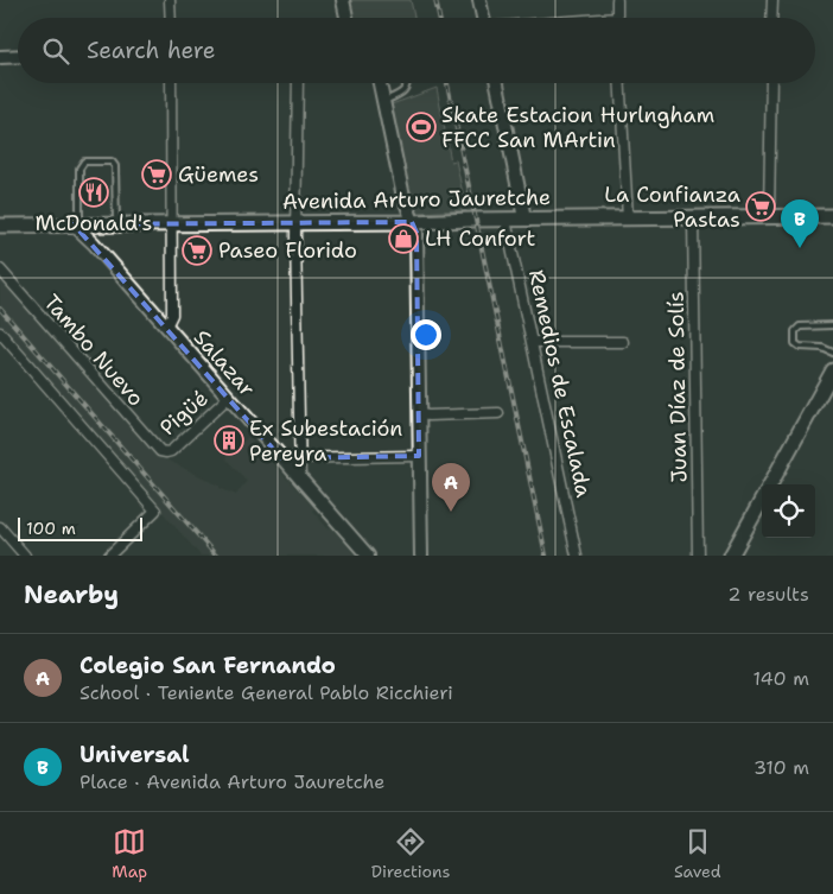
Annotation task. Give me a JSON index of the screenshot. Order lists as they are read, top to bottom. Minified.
{"streets":{"main road":["Avenida Arturo Jauretche"],"street":["Tambo Nuevo","Salazar","Remedios de Escalada","Juan Díaz de Solís","Pigüé"]},"crossings":[["Avenida Arturo Jauretche","Salazar"],["Avenida Arturo Jauretche","Remedios de Escalada"],["Avenida Arturo Jauretche","Juan Díaz de Solís"],["Tambo Nuevo","Pigüé"],["Salazar","Pigüé"]],"places":{"sports":["Skate Estacion Hurlngham FFCC San MArtin"],"supermarket":["Güemes","La Confianza Pastas","Paseo Florido"],"restaurant":["McDonald's"],"shop":["LH Confort"],"building":["Ex Subestación Pereyra"]},"scale_bar":"100 m","page":{"search":"Search here","pins":["B","A"],"scale":"100 m","heading":["Nearby","2 results"],"list":[{"mark":"A","name":"Colegio San Fernando","note":"School · Teniente General Pablo Ricchieri","value":"140 m"},{"mark":"B","name":"Universal","note":"Place · Avenida Arturo Jauretche","value":"310 m"}],"nav":["Map","Directions","Saved"]}}
